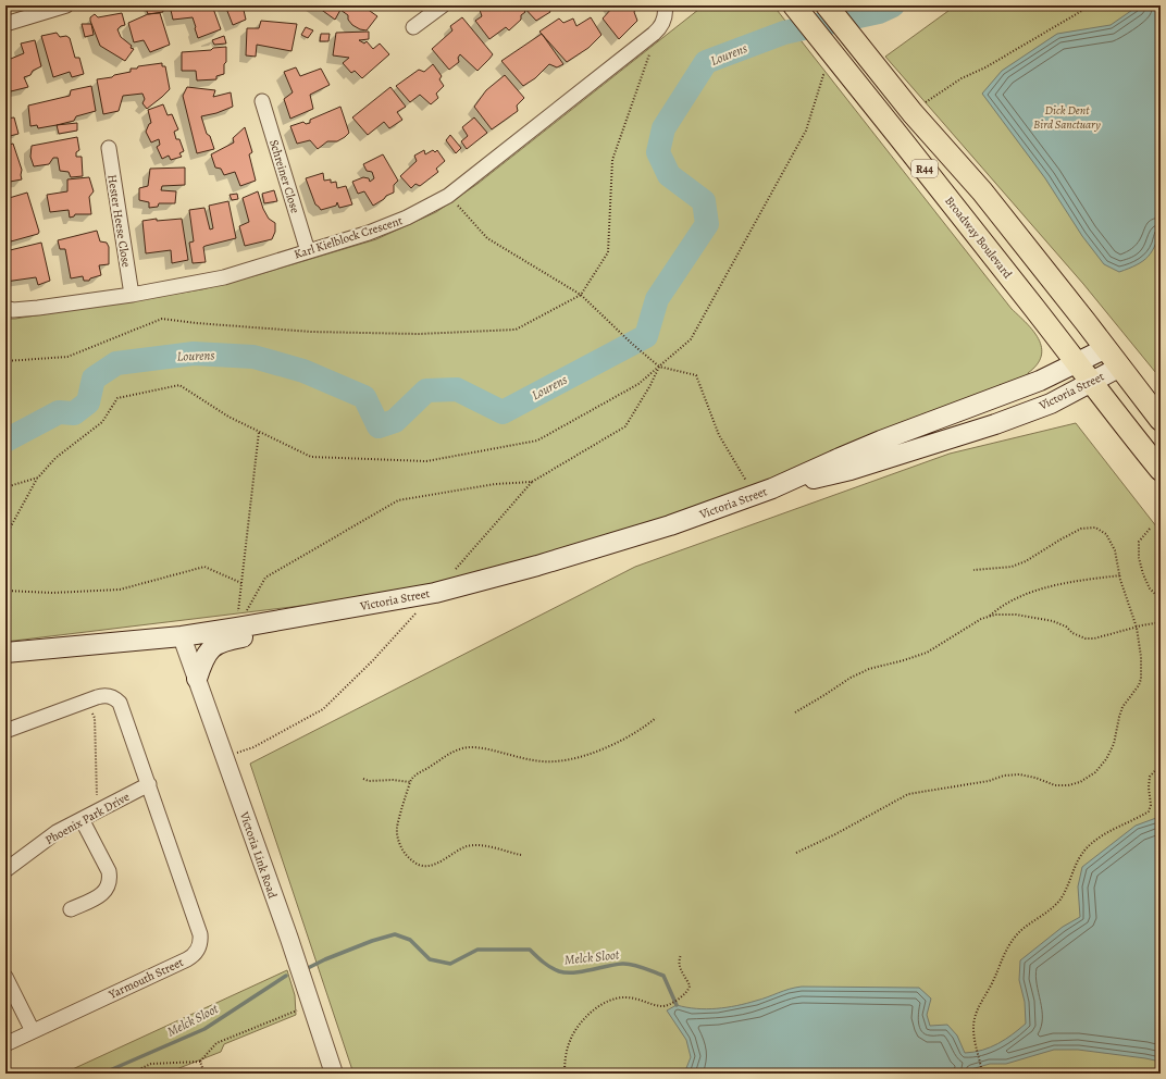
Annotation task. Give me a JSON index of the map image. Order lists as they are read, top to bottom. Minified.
{"streets":{"main road":["R44","Broadway Boulevard","Victoria Street"],"street":["Schreiner Close","Hester Heese Close","Karl Kielblock Crescent","Phoenix Park Drive","Victoria Link Road","Yarmouth Street"]},"crossings":[["R44","Victoria Street"],["Schreiner Close","Karl Kielblock Crescent"],["Hester Heese Close","Karl Kielblock Crescent"],["Broadway Boulevard","Victoria Street"],["Victoria Street","Victoria Link Road"],["Phoenix Park Drive","Yarmouth Street"]],"water":["Lourens","Melck Sloot"],"parks":["Dick Dent Bird Sanctuary"]}
